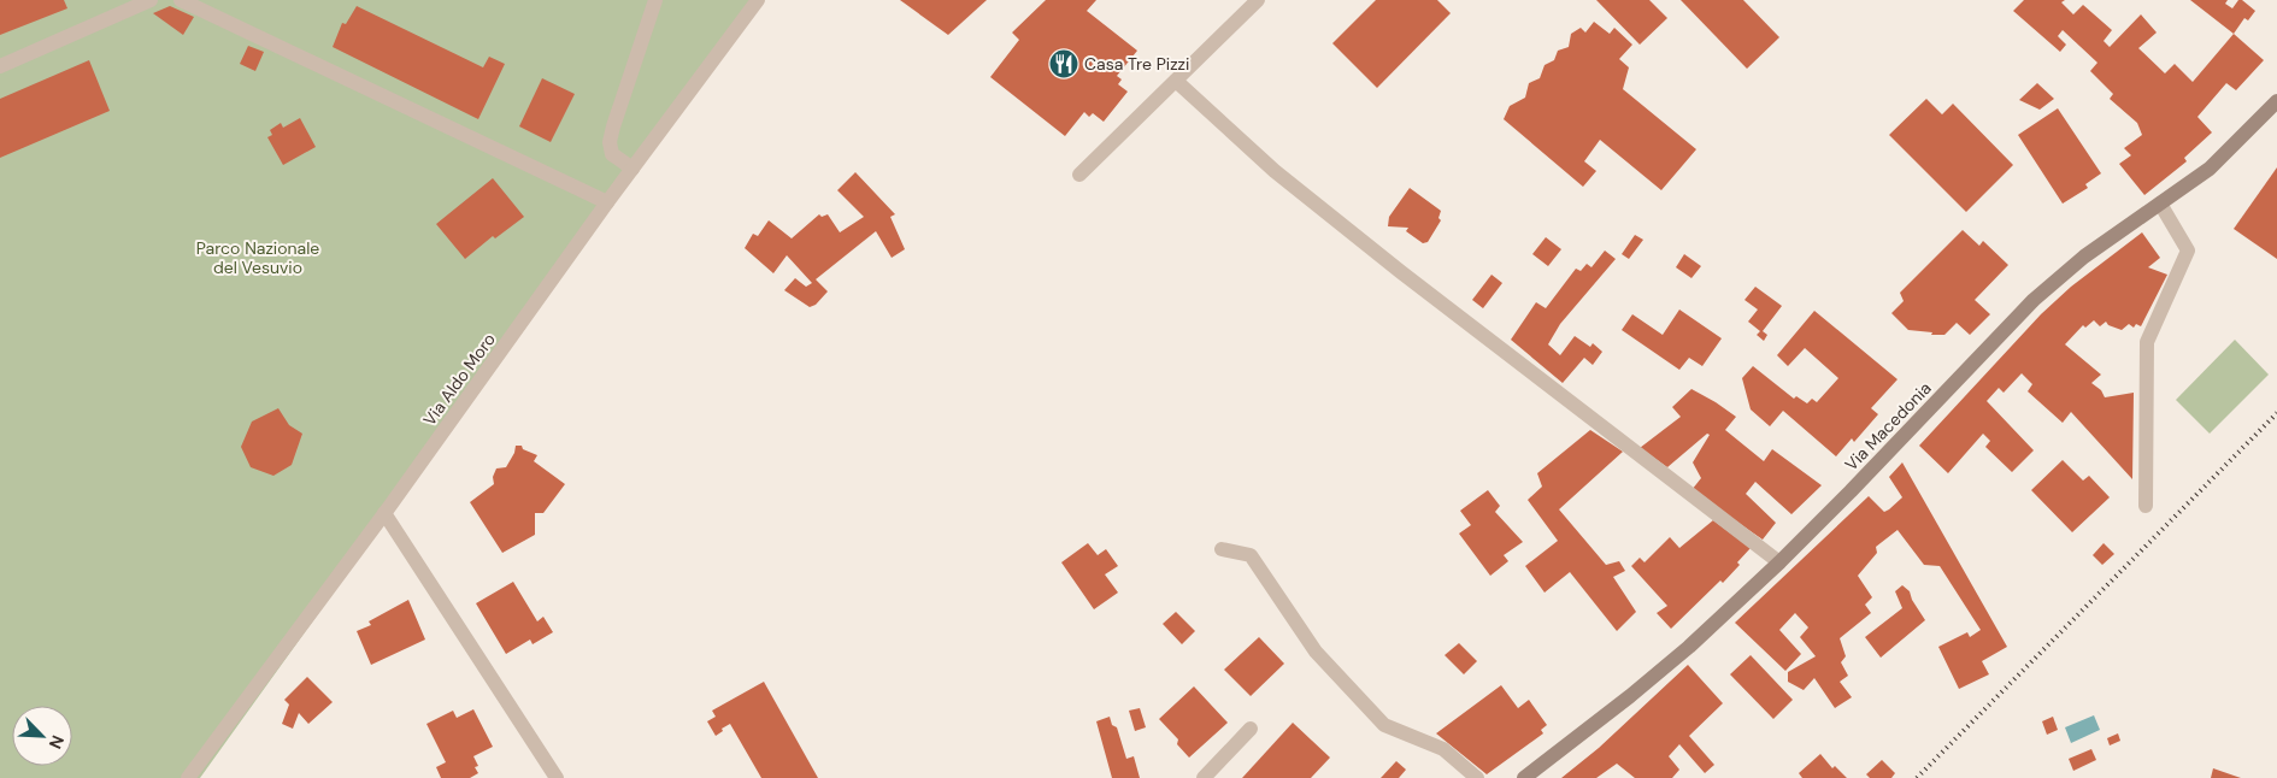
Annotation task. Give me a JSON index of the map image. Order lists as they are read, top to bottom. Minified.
{"streets":{"main road":["Via Macedonia"],"street":["Via Aldo Moro"]},"parks":["Parco Nazionale del Vesuvio"],"places":{"restaurant":["Casa Tre Pizzi"]},"north":"bottom right"}
